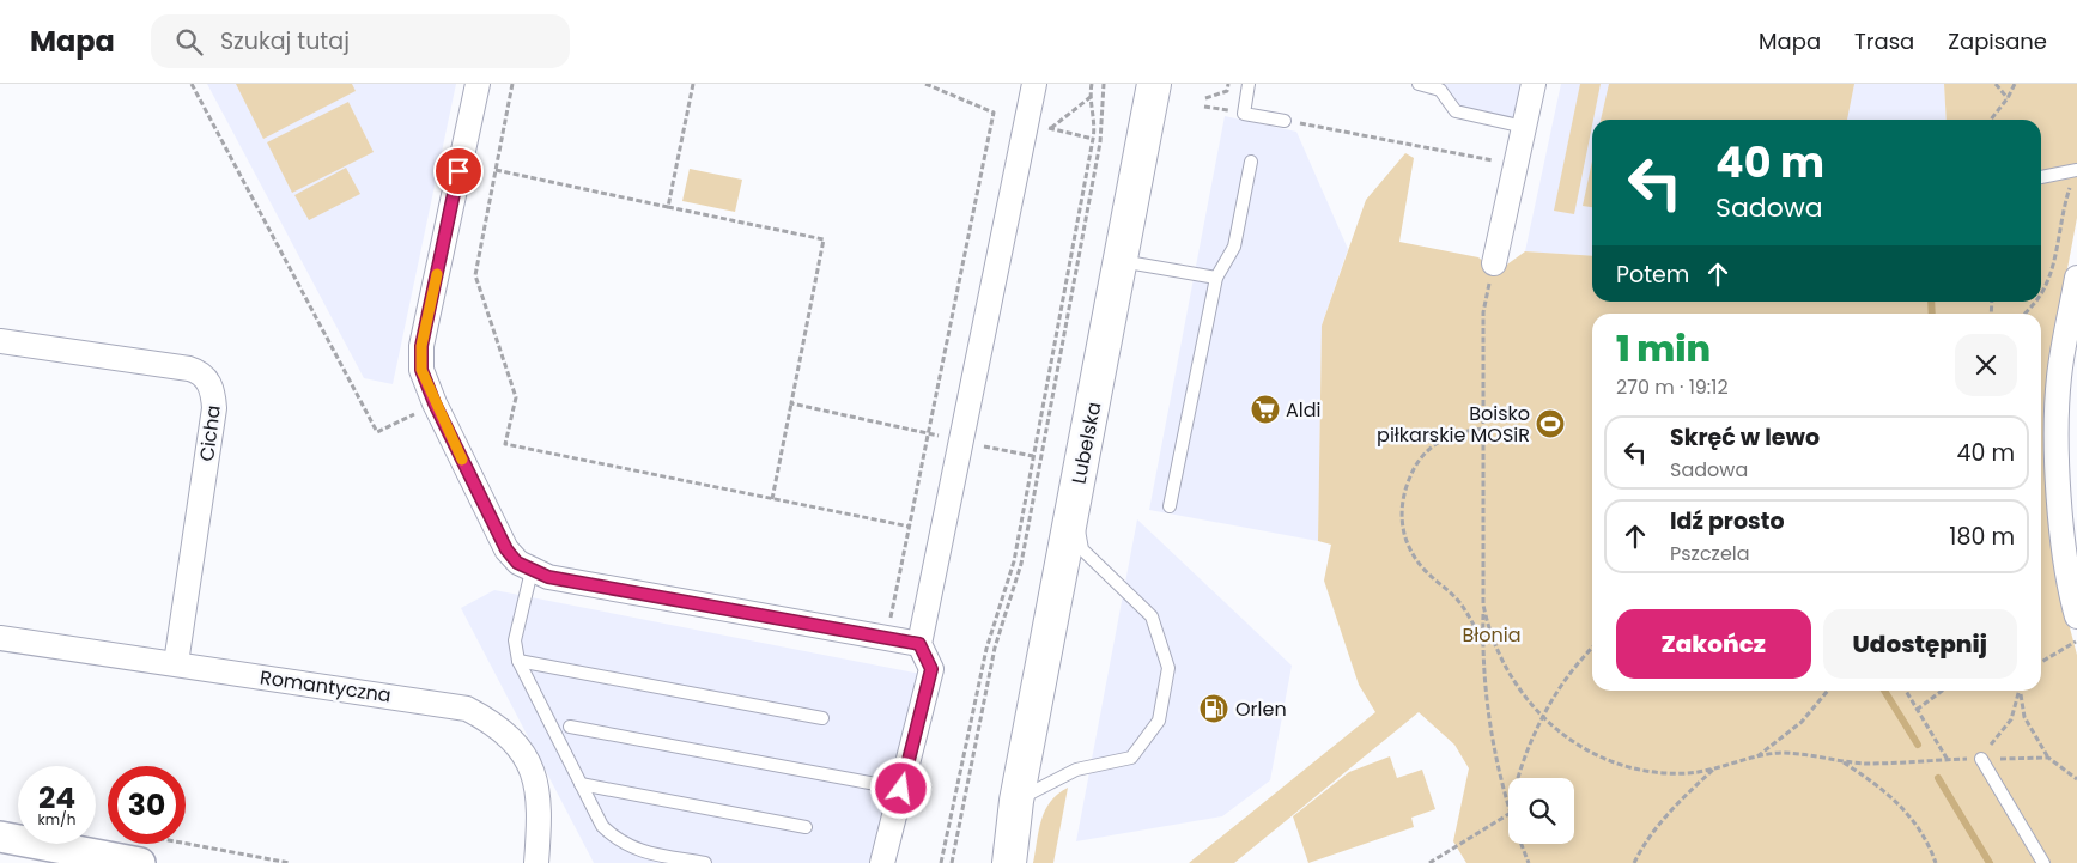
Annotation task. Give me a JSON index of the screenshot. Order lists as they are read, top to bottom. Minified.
{"streets":{"main road":["Lubelska"],"street":["Cicha","Romantyczna"]},"crossings":[["Cicha","Romantyczna"]],"parks":["Błonia"],"places":{"supermarket":["Aldi"],"sports":["Boisko piłkarskie MOSiR"],"fuel station":["Orlen"]},"page":{"header":"Mapa","search":"Szukaj tutaj","nav":["Mapa","Trasa","Zapisane"],"turn":["40 m","Sadowa"],"then":"Potem","heading":["1 min","270 m · 19:12"],"list":[{"name":"Skręć w lewo","note":"Sadowa","value":"40 m"},{"name":"Idź prosto","note":"Pszczela","value":"180 m"}],"buttons":["Zakończ","Udostępnij"],"speed":"24 km/h","limit":"30"}}
